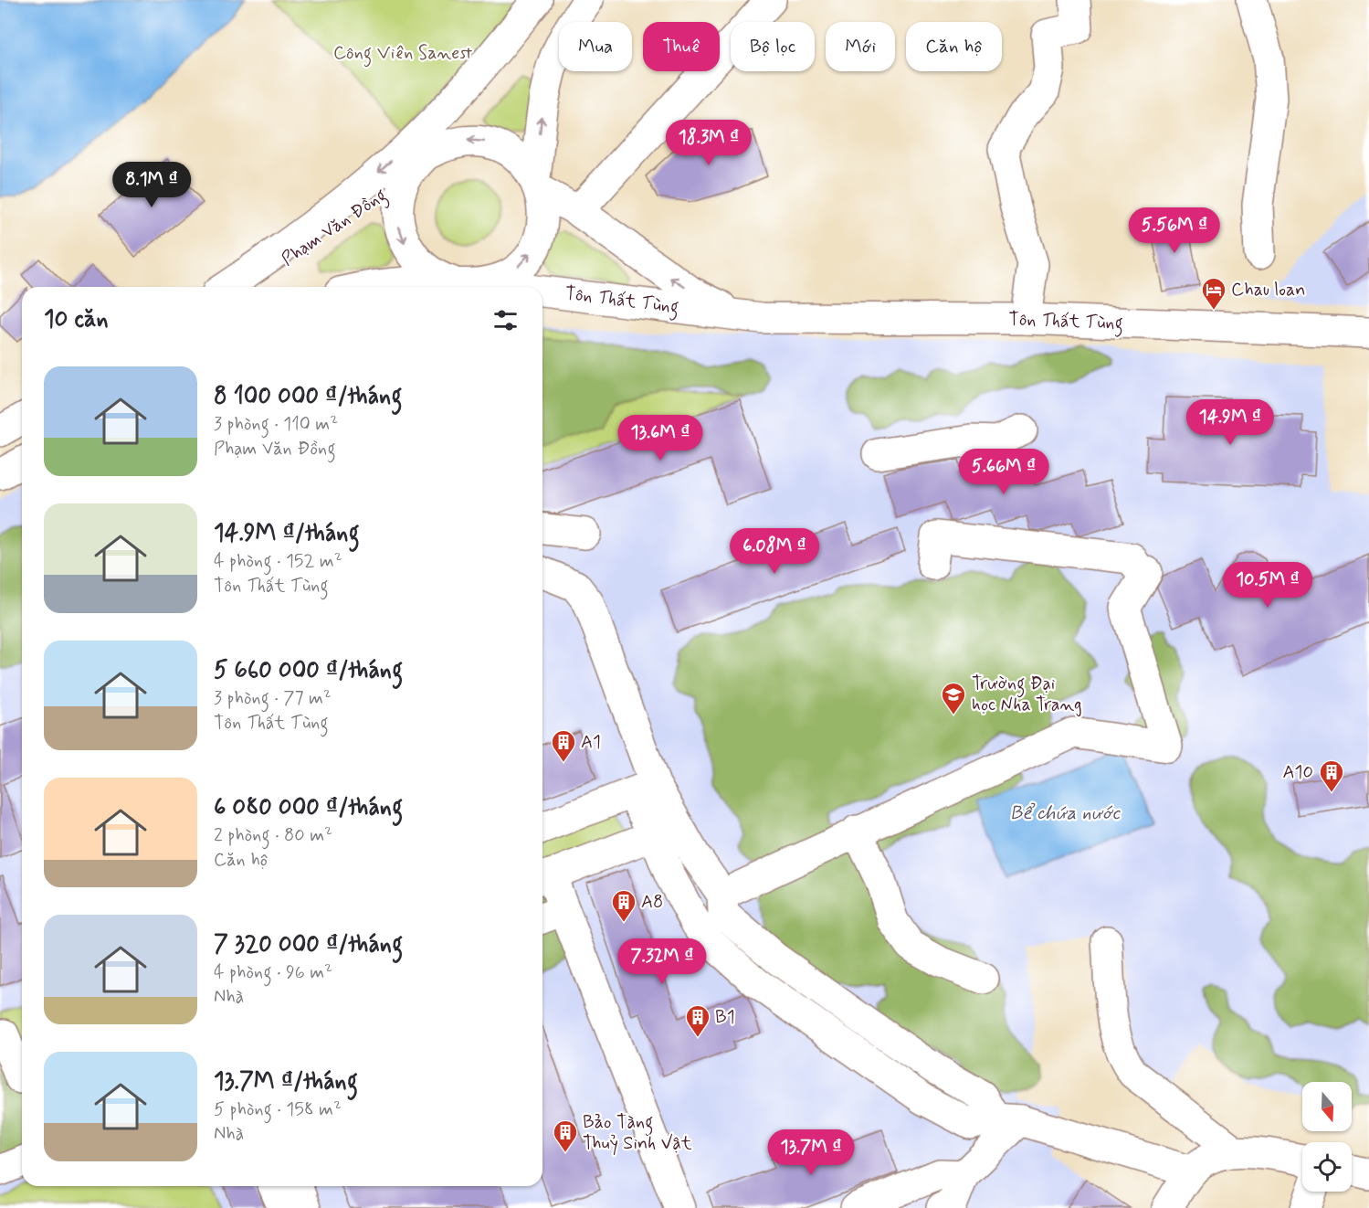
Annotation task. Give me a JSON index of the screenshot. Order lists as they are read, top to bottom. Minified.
{"streets":{"main road":["Phạm Văn Đồng","Tôn Thất Tùng"]},"crossings":[["Phạm Văn Đồng","Tôn Thất Tùng"]],"water":["Bể chứa nước"],"parks":["Công Viên Sanest"],"places":{"hotel":["Chau loan"],"school or university":["Trường Đại học Nha Trang"],"building":["A1","A10","A8","B1","Bảo Tàng Thuỷ Sinh Vật"]},"north":"bottom","page":{"chip":["Mua","Thuê","Bộ lọc","Mới","Căn hộ"],"price":["18.3M ₫","8.1M ₫","5.56M ₫","14.9M ₫","13.6M ₫","5.66M ₫","6.08M ₫","10.5M ₫","7.32M ₫","13.7M ₫"],"heading":"10 căn","list":[{"name":"8 100 000 ₫/tháng","note":"3 phòng · 110 m² · Phạm Văn Đồng"},{"name":"14.9M ₫/tháng","note":"4 phòng · 152 m² · Tôn Thất Tùng"},{"name":"5 660 000 ₫/tháng","note":"3 phòng · 77 m² · Tôn Thất Tùng"},{"name":"6 080 000 ₫/tháng","note":"2 phòng · 80 m² · Căn hộ"},{"name":"7 320 000 ₫/tháng","note":"4 phòng · 96 m² · Nhà"},{"name":"13.7M ₫/tháng","note":"5 phòng · 158 m² · Nhà"}]}}
